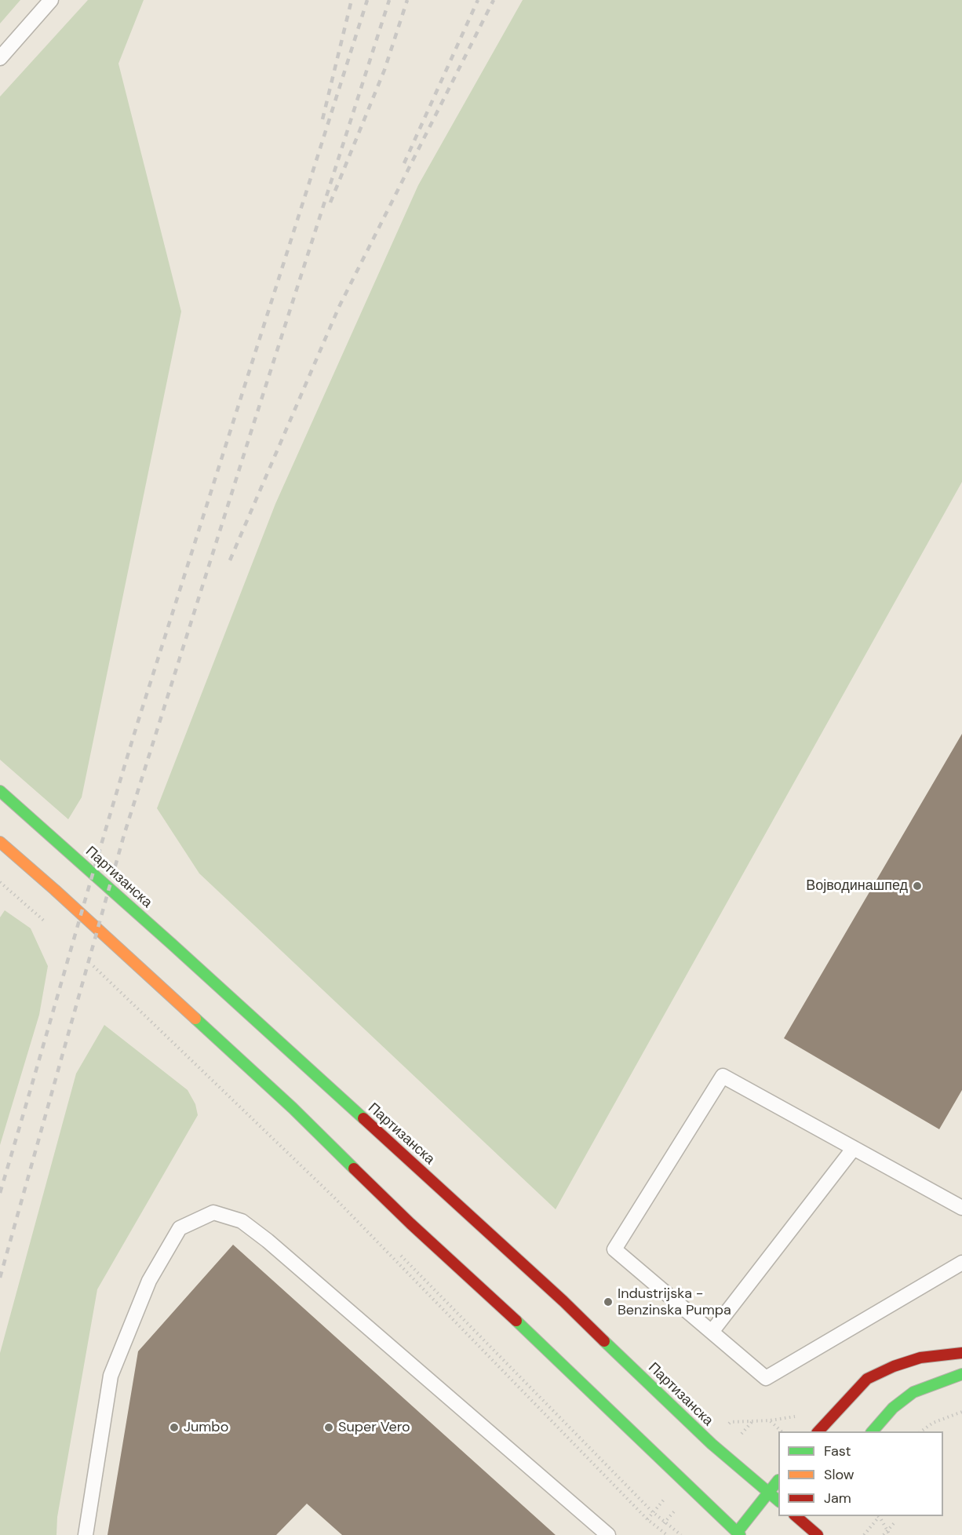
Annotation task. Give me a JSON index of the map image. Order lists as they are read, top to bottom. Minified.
{"streets":{"main road":["Партизанска"]},"places":["Војводинашпед","Industrijska - Benzinska Pumpa","Jumbo","Super Vero"],"legend":["Fast","Slow","Jam"]}
